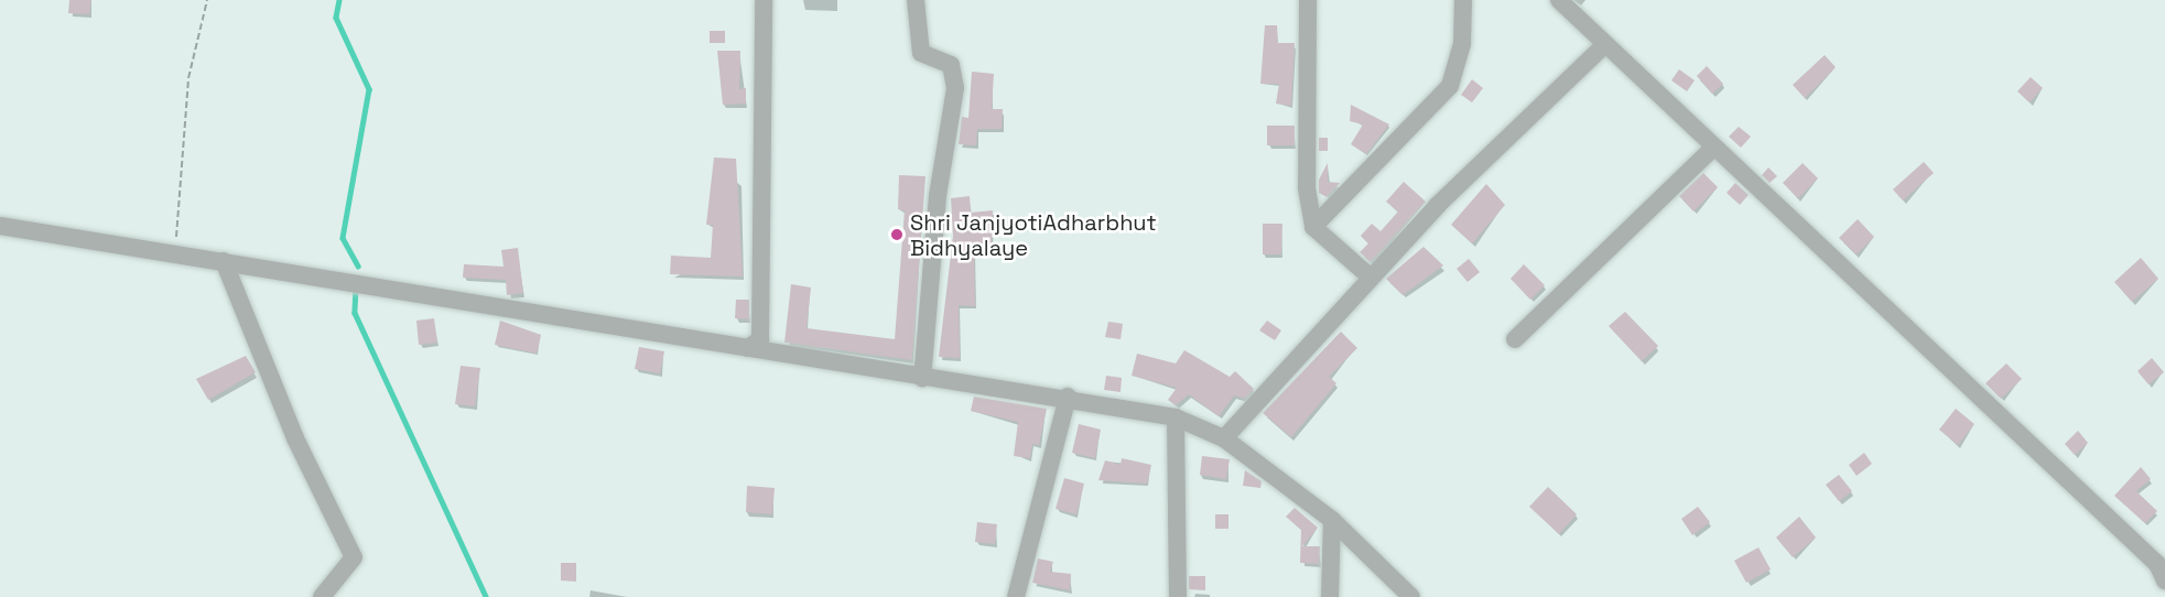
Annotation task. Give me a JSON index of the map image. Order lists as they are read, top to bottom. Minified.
{"places":["Shri JanjyotiAdharbhut Bidhyalaye"]}
